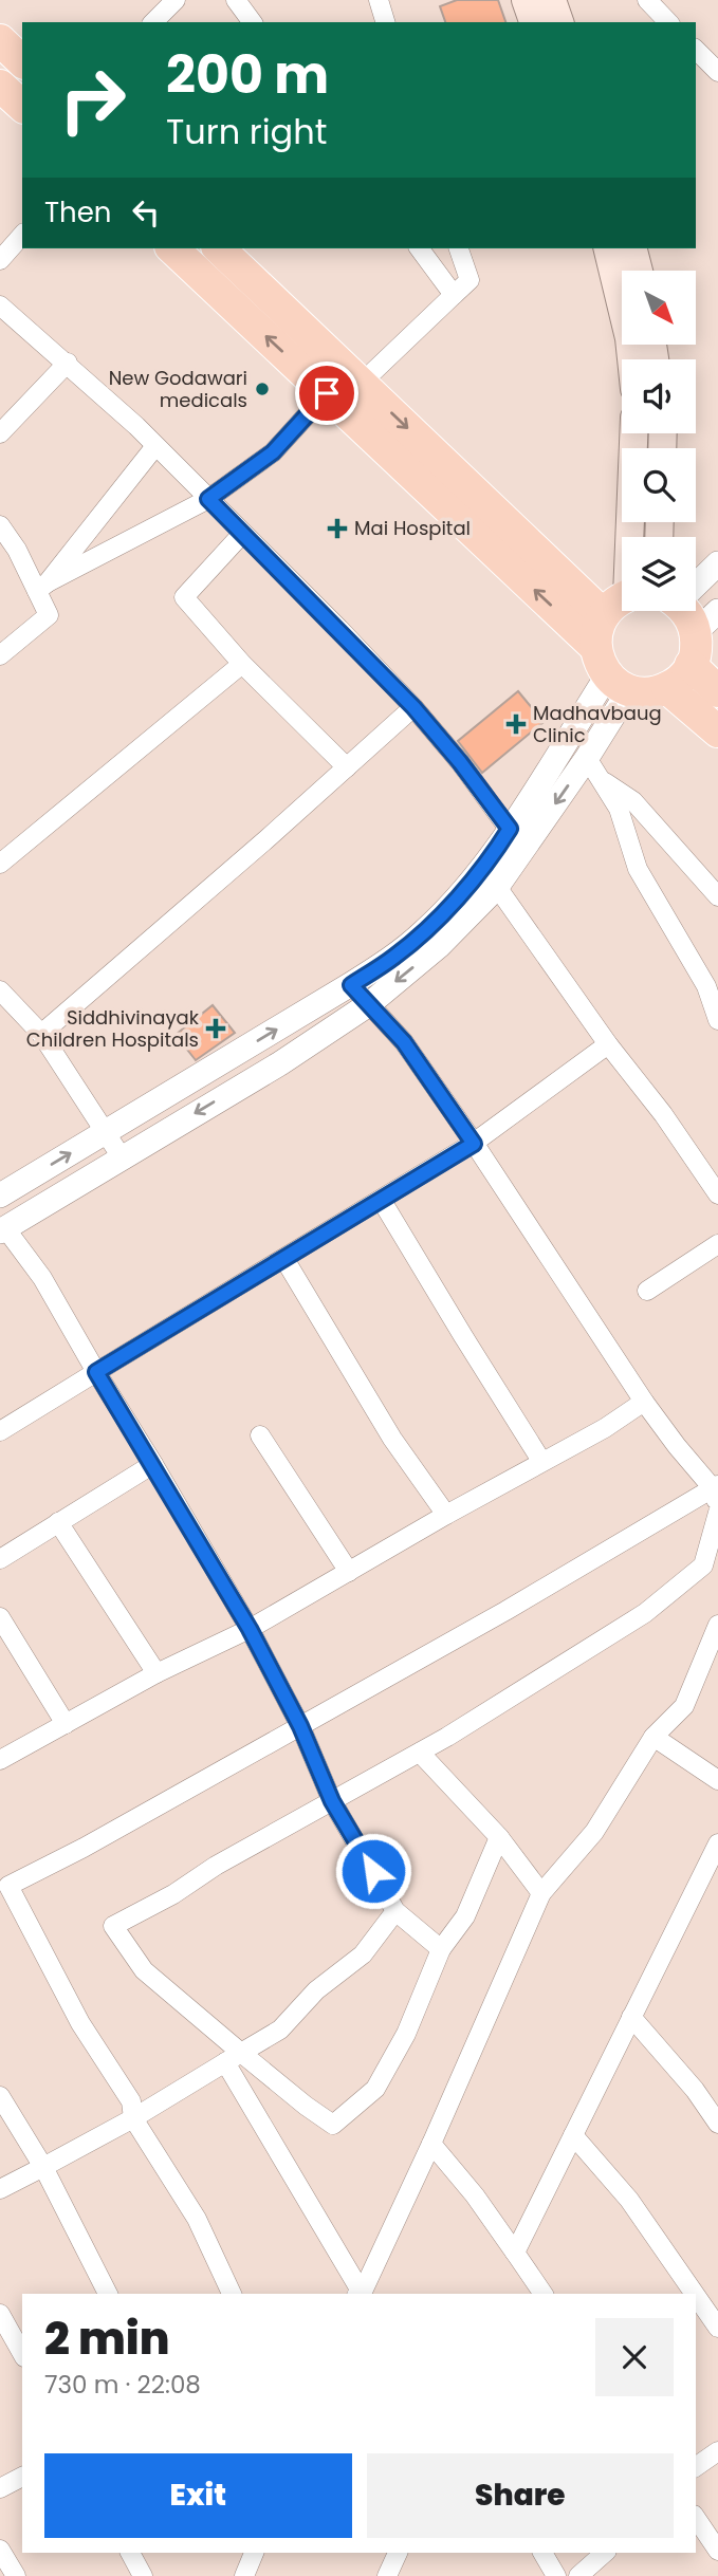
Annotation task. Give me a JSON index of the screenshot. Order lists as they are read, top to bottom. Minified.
{"places":{"other":["New Godawari medicals"],"health":["Mai Hospital","Madhavbaug Clinic","Siddhivinayak Children Hospitals"]},"north":"bottom right","page":{"turn":["200 m","Turn right"],"then":"Then","heading":["2 min","730 m · 22:08"],"buttons":["Exit","Share"]}}
